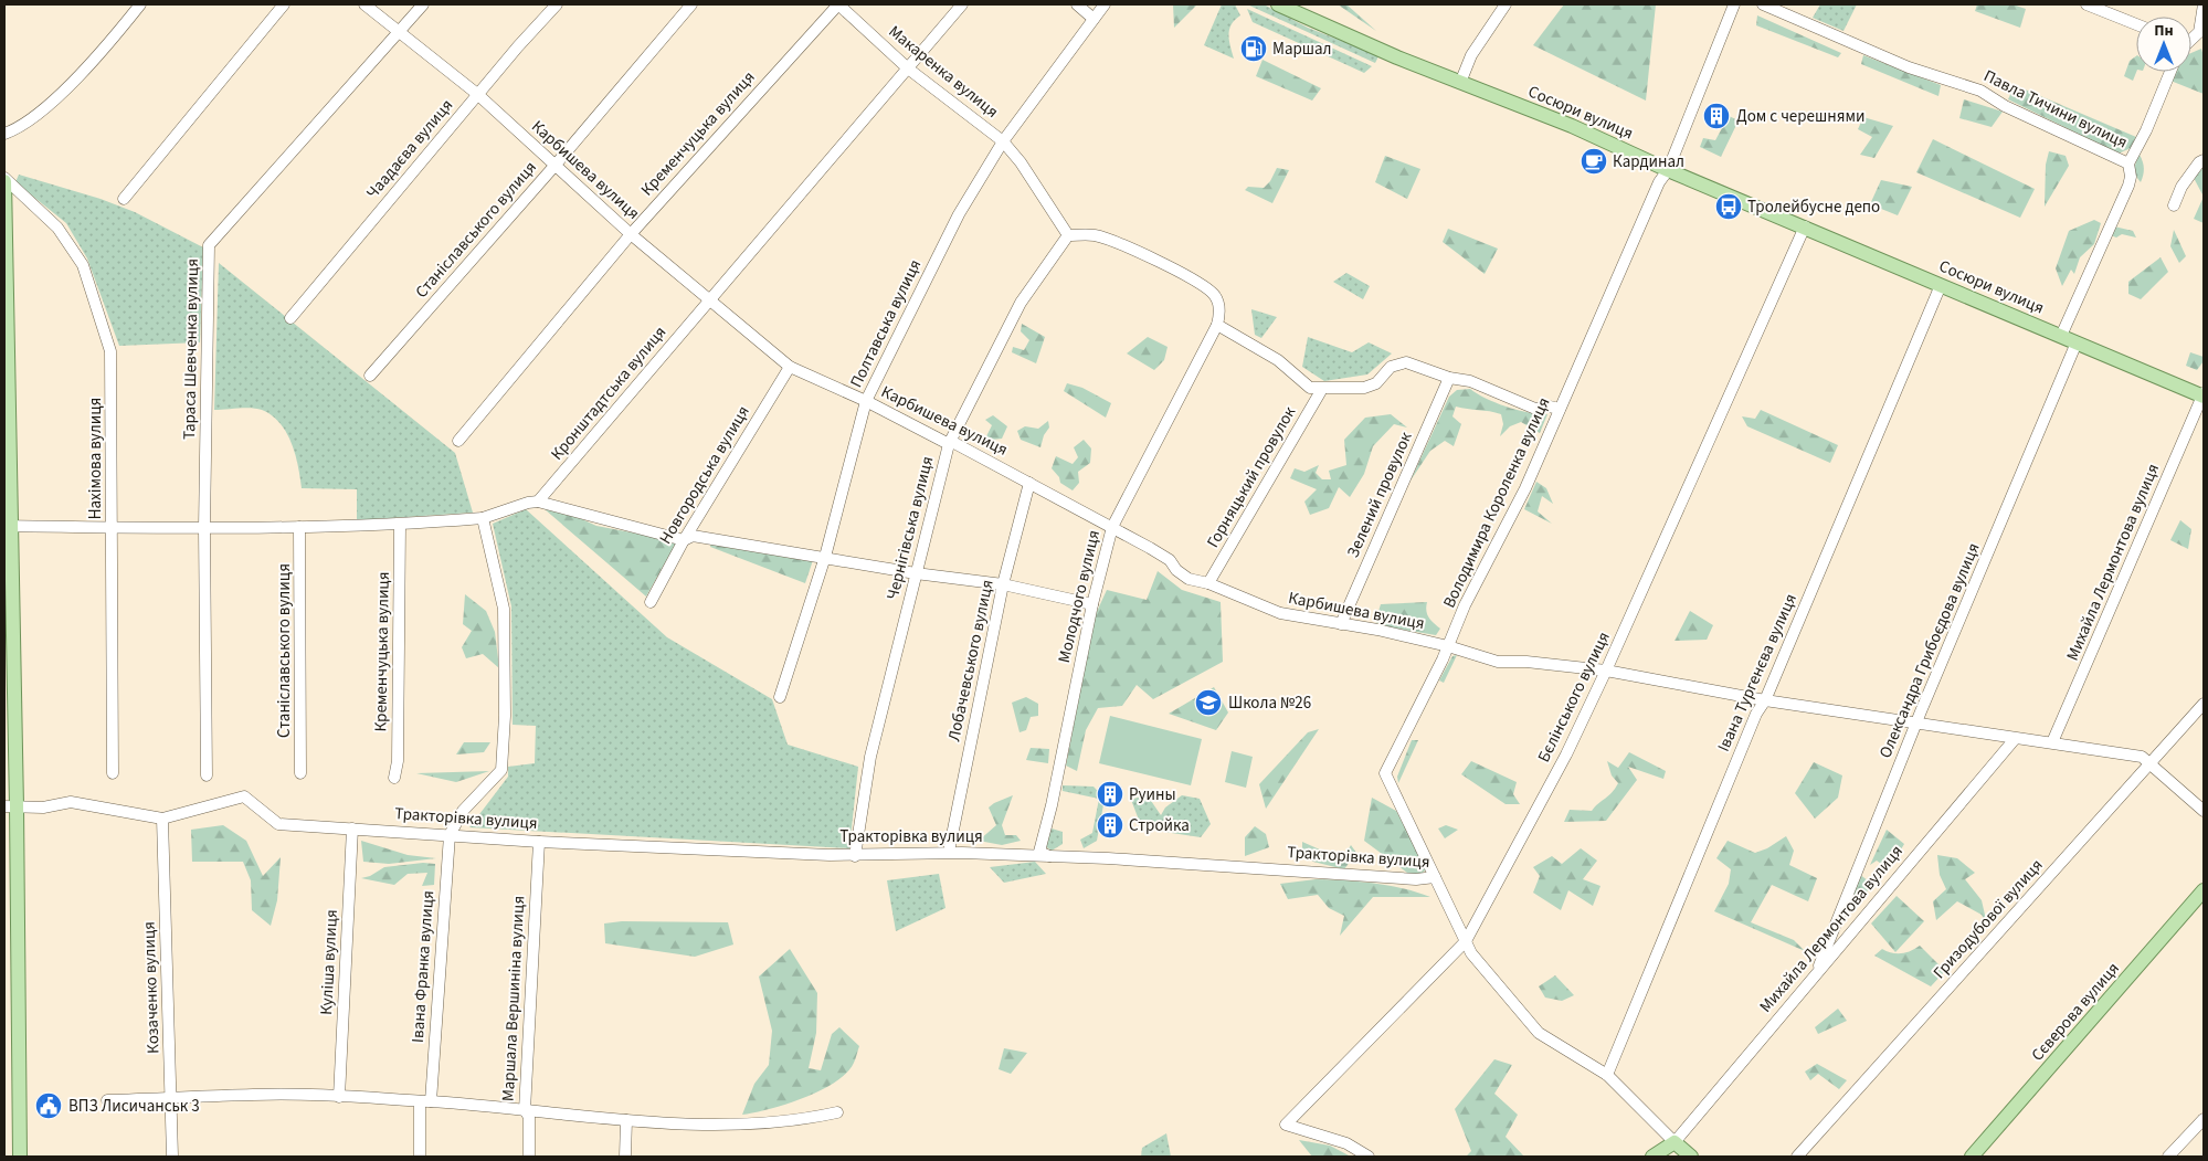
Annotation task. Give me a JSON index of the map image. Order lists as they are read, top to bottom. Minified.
{"streets":{"main road":["Сосюри вулиця","Тракторівка вулиця","Сєверова вулиця"],"street":["Макаренка вулиця","Павла Тичини вулиця","Кременчуцька вулиця","Чаадаєва вулиця","Карбишева вулиця","Станіславського вулиця","Полтавська вулиця","Тараса Шевченка вулиця","Кронштадтська вулиця","Нахімова вулиця","Новгородська вулиця","Горняцький провулок","Зелений провулок","Володимира Короленка вулиця","Чернігівська вулиця","Михайла Лермонтова вулиця","Молодчого вулиця","Олександра Грибоєдова вулиця","Лобачевського вулиця","Івана Тургенєва вулиця","Бєлінського вулиця","Гризодубової вулиця","Куліша вулиця","Івана Франка вулиця","Козаченко вулиця","Маршала Вершиніна вулиця"]},"crossings":[["Макаренка вулиця","Кременчуцька вулиця"],["Макаренка вулиця","Полтавська вулиця"],["Макаренка вулиця","Кронштадтська вулиця"],["Макаренка вулиця","Чернігівська вулиця"],["Павла Тичини вулиця","Сосюри вулиця"],["Сосюри вулиця","Володимира Короленка вулиця"],["Сосюри вулиця","Михайла Лермонтова вулиця"],["Сосюри вулиця","Олександра Грибоєдова вулиця"],["Сосюри вулиця","Івана Тургенєва вулиця"],["Сосюри вулиця","Бєлінського вулиця"],["Кременчуцька вулиця","Карбишева вулиця"],["Чаадаєва вулиця","Карбишева вулиця"],["Карбишева вулиця","Станіславського вулиця"],["Карбишева вулиця","Полтавська вулиця"],["Карбишева вулиця","Тараса Шевченка вулиця"],["Карбишева вулиця","Кронштадтська вулиця"],["Карбишева вулиця","Новгородська вулиця"],["Карбишева вулиця","Горняцький провулок"],["Карбишева вулиця","Зелений провулок"],["Карбишева вулиця","Володимира Короленка вулиця"],["Карбишева вулиця","Чернігівська вулиця"],["Карбишева вулиця","Михайла Лермонтова вулиця"],["Карбишева вулиця","Молодчого вулиця"],["Карбишева вулиця","Олександра Грибоєдова вулиця"],["Карбишева вулиця","Лобачевського вулиця"],["Карбишева вулиця","Івана Тургенєва вулиця"],["Карбишева вулиця","Бєлінського вулиця"],["Карбишева вулиця","Гризодубової вулиця"],["Володимира Короленка вулиця","Тракторівка вулиця"],["Чернігівська вулиця","Тракторівка вулиця"],["Михайла Лермонтова вулиця","Олександра Грибоєдова вулиця"],["Михайла Лермонтова вулиця","Тракторівка вулиця"],["Молодчого вулиця","Тракторівка вулиця"],["Івана Тургенєва вулиця","Тракторівка вулиця"],["Бєлінського вулиця","Тракторівка вулиця"],["Тракторівка вулиця","Куліша вулиця"],["Тракторівка вулиця","Івана Франка вулиця"],["Тракторівка вулиця","Козаченко вулиця"],["Тракторівка вулиця","Маршала Вершиніна вулиця"]],"places":{"fuel station":["Маршал"],"building":["Дом с черешнями","Руины","Стройка"],"cafe":["Кардинал"],"bus stop":["Тролейбусне депо"],"school or university":["Школа №26"],"public building":["ВПЗ Лисичанськ 3"]},"north":"top"}
